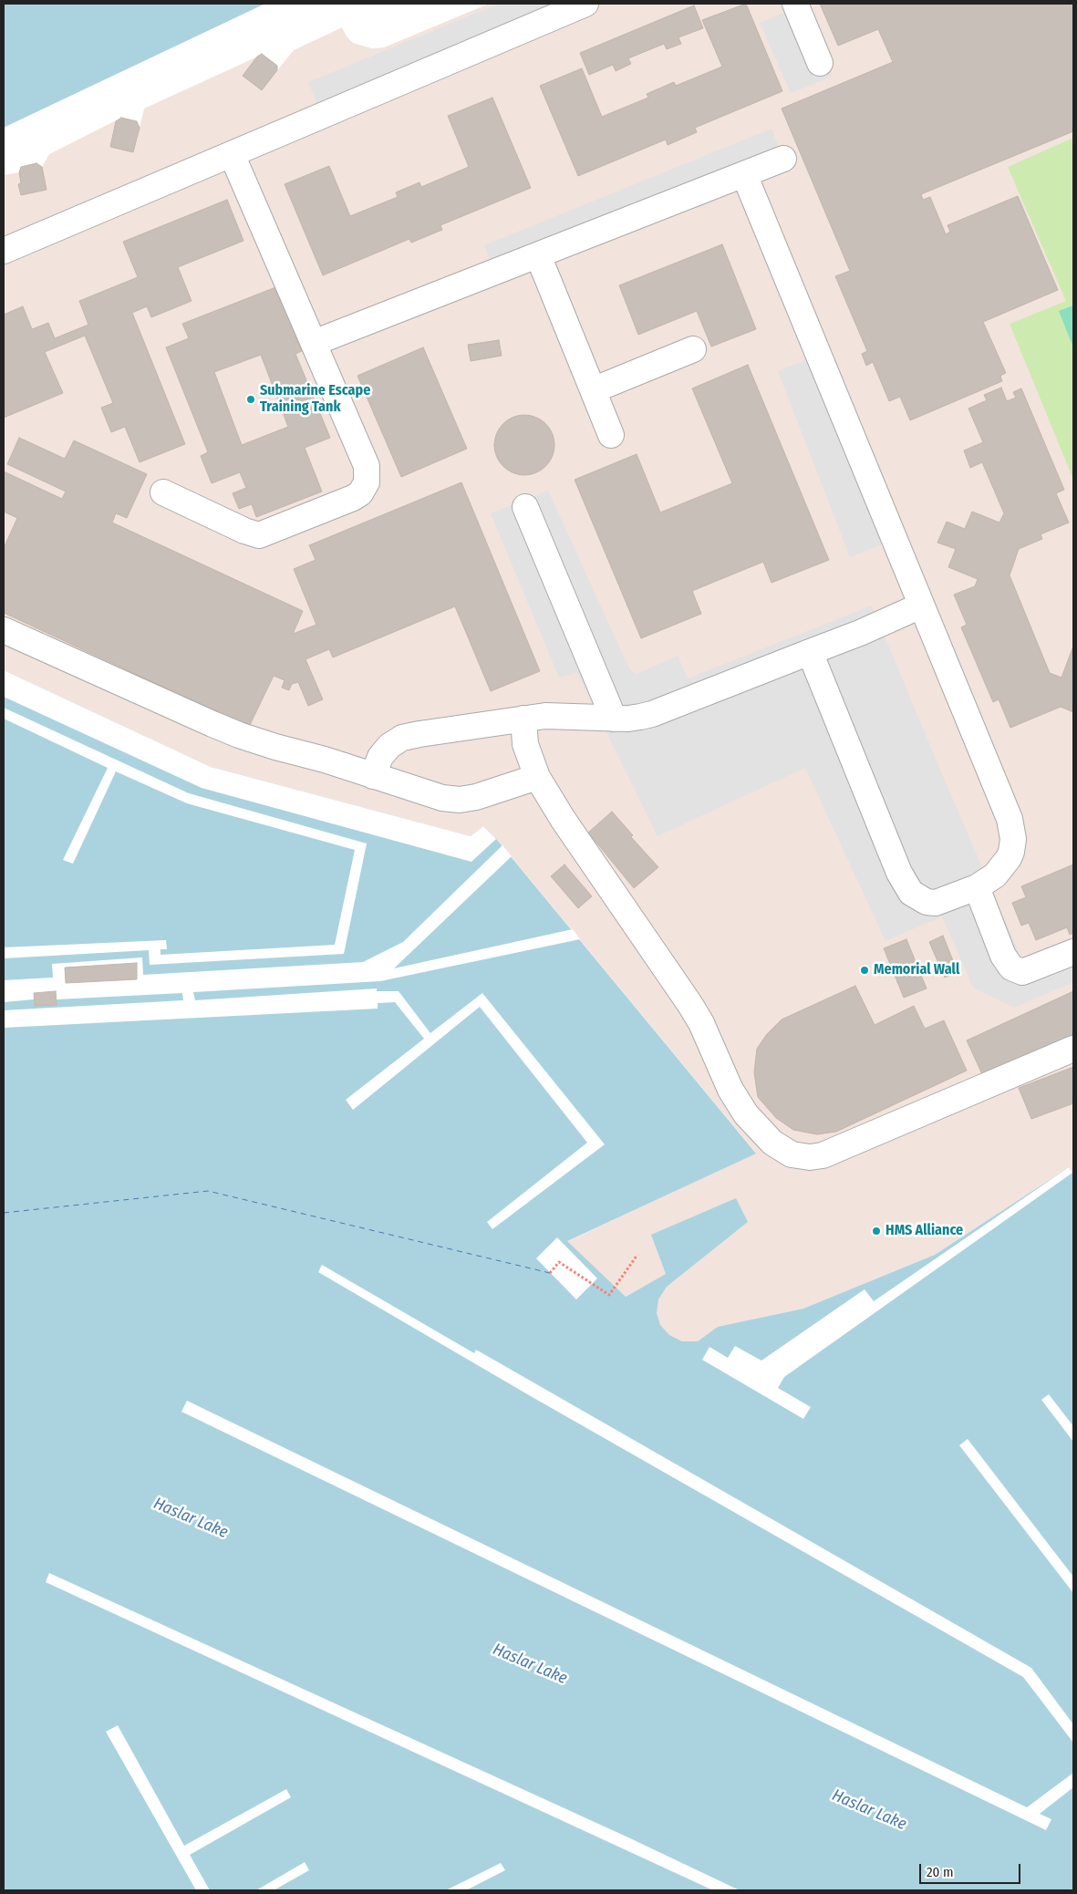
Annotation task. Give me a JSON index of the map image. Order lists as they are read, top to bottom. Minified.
{"water":["Haslar Lake"],"places":["Submarine Escape Training Tank","Memorial Wall","HMS Alliance"],"scale_bar":"20 m"}
